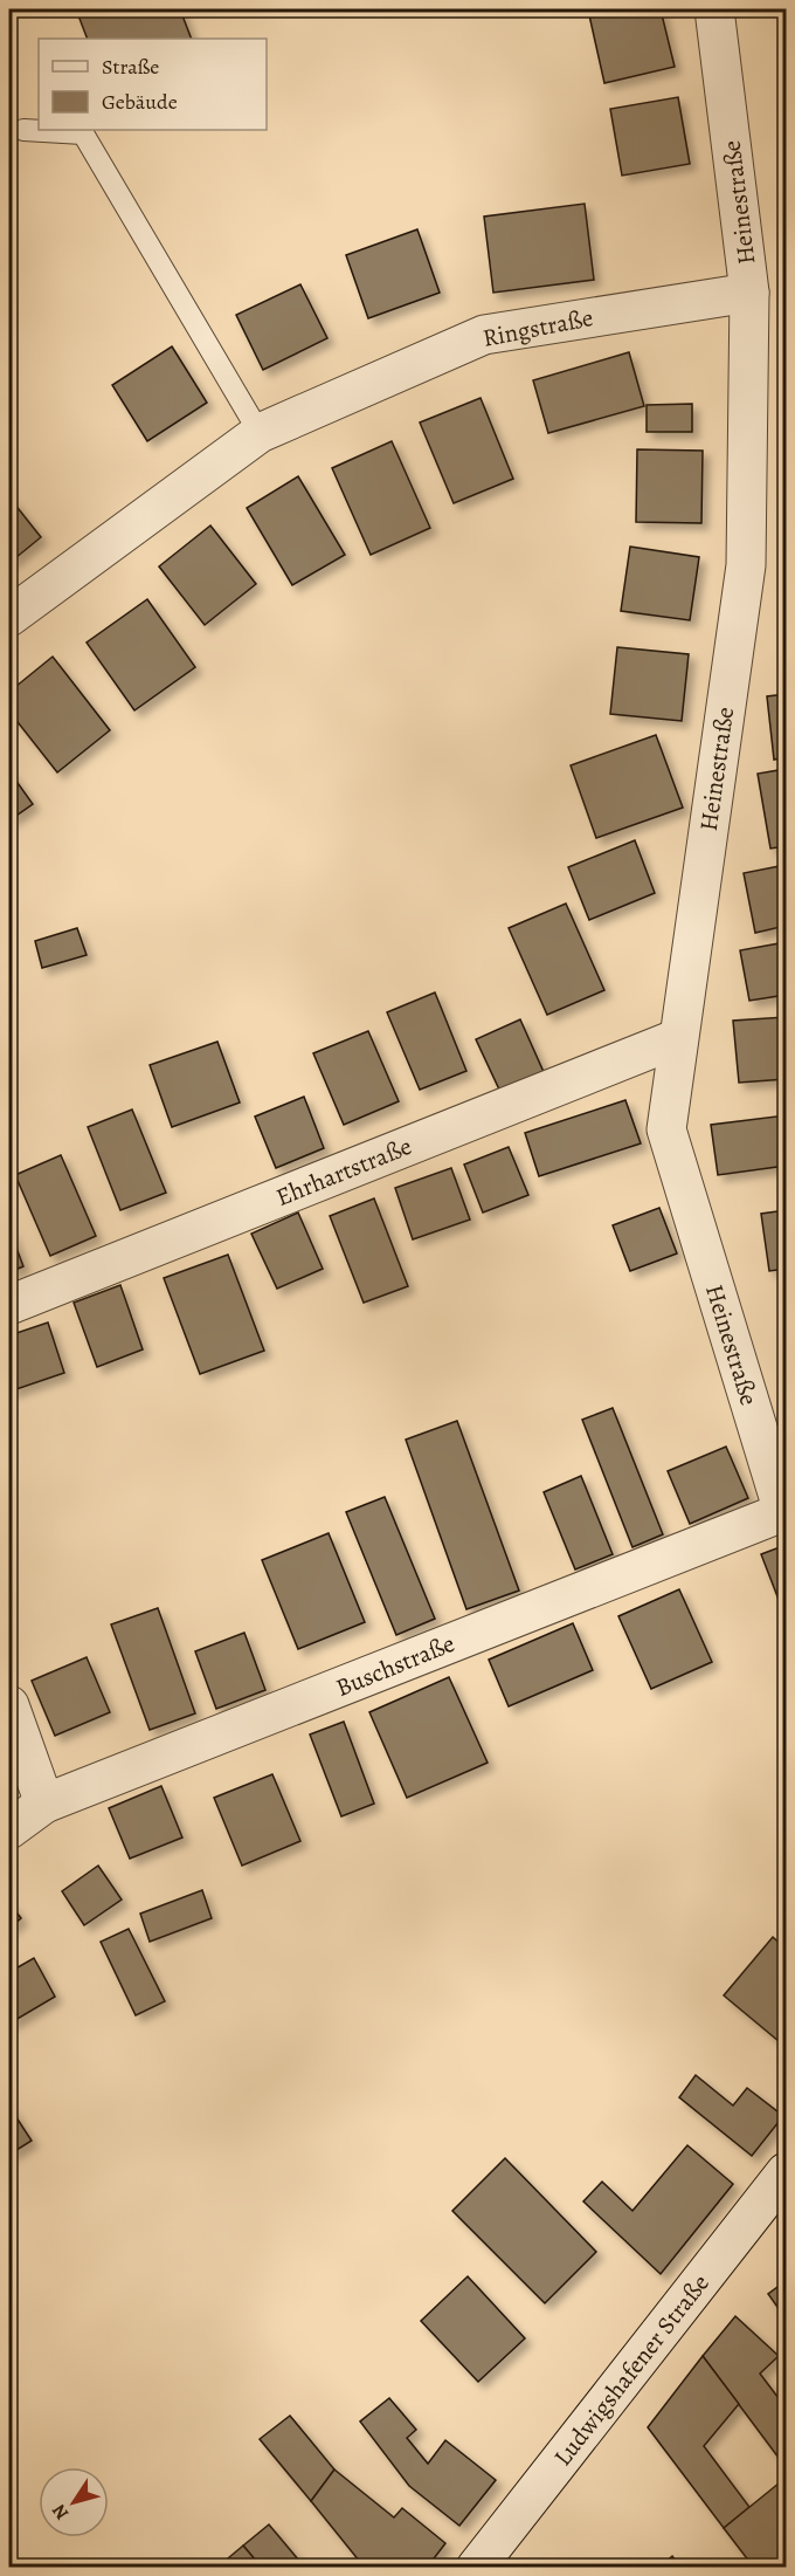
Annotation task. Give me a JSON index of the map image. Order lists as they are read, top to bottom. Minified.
{"streets":{"street":["Heinestraße","Ringstraße","Ehrhartstraße","Buschstraße","Ludwigshafener Straße"]},"crossings":[["Heinestraße","Ringstraße"],["Heinestraße","Ehrhartstraße"],["Heinestraße","Buschstraße"]],"legend":["Straße","Gebäude"],"north":"bottom left"}
